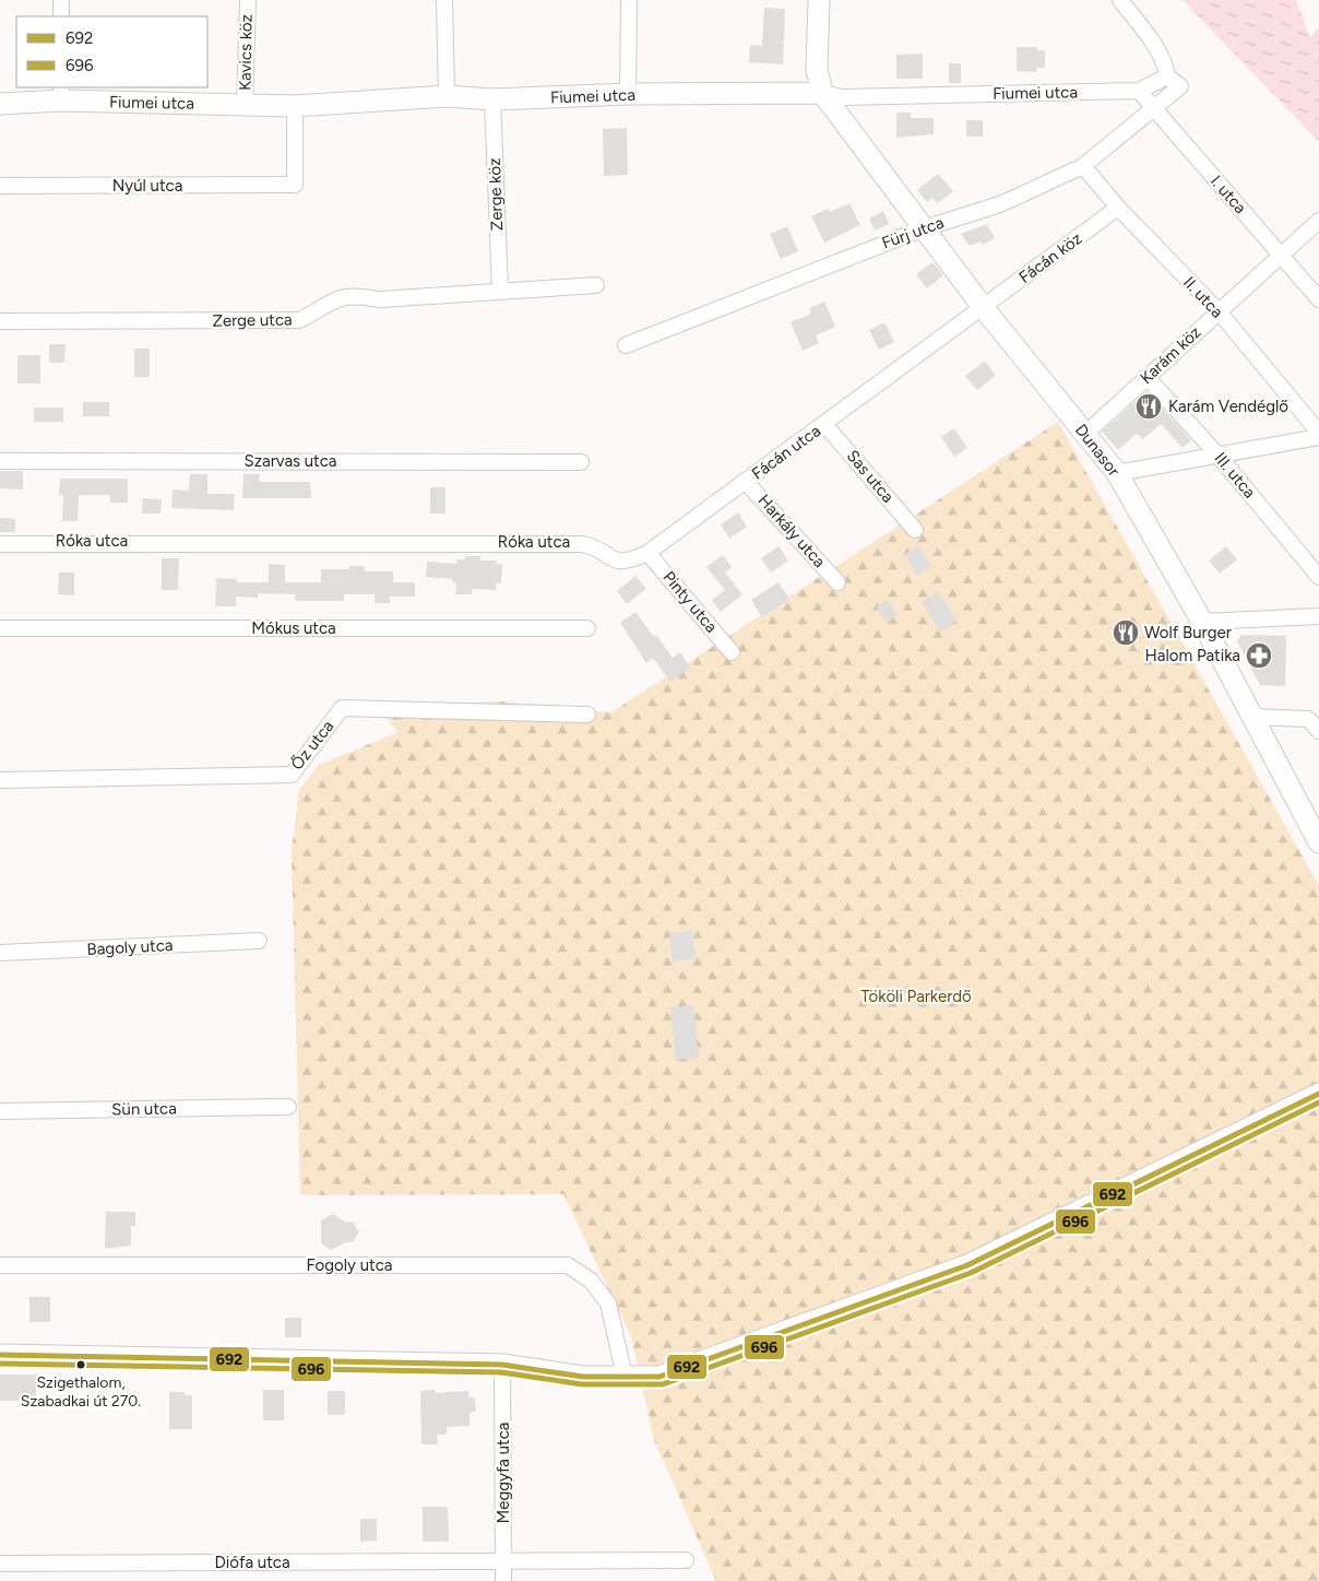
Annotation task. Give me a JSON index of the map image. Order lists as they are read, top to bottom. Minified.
{"streets":{"street":["Kavics köz","Fiumei utca","Nyúl utca","Zerge köz","I. utca","Fürj utca","Fácán köz","II. utca","Zerge utca","Karám köz","Dunasor","Fácán utca","Szarvas utca","III. utca","Sas utca","Harkály utca","Róka utca","Pinty utca","Mókus utca","Őz utca","Bagoly utca","Sün utca","Fogoly utca","Meggyfa utca","Diófa utca"]},"crossings":[["Kavics köz","Fiumei utca"],["Fiumei utca","Nyúl utca"],["Fiumei utca","Zerge köz"],["Fiumei utca","I. utca"],["Fiumei utca","Fürj utca"],["Fiumei utca","Dunasor"],["Zerge köz","Zerge utca"],["I. utca","Fürj utca"],["I. utca","Karám köz"],["Fürj utca","II. utca"],["Fürj utca","Dunasor"],["Fácán köz","II. utca"],["Fácán köz","Dunasor"],["Fácán köz","Fácán utca"],["II. utca","Karám köz"],["Karám köz","Dunasor"],["Karám köz","III. utca"],["Dunasor","Fácán utca"],["Fácán utca","Sas utca"],["Fácán utca","Harkály utca"],["Fácán utca","Róka utca"],["Fácán utca","Pinty utca"],["Meggyfa utca","Diófa utca"]],"parks":["Tököli Parkerdő"],"places":{"restaurant":["Karám Vendéglő","Wolf Burger"],"pharmacy":["Halom Patika"],"other":["Szigethalom, Szabadkai út 270."]},"lines":["transit line 692","transit line 696"],"legend":["692","696"]}
